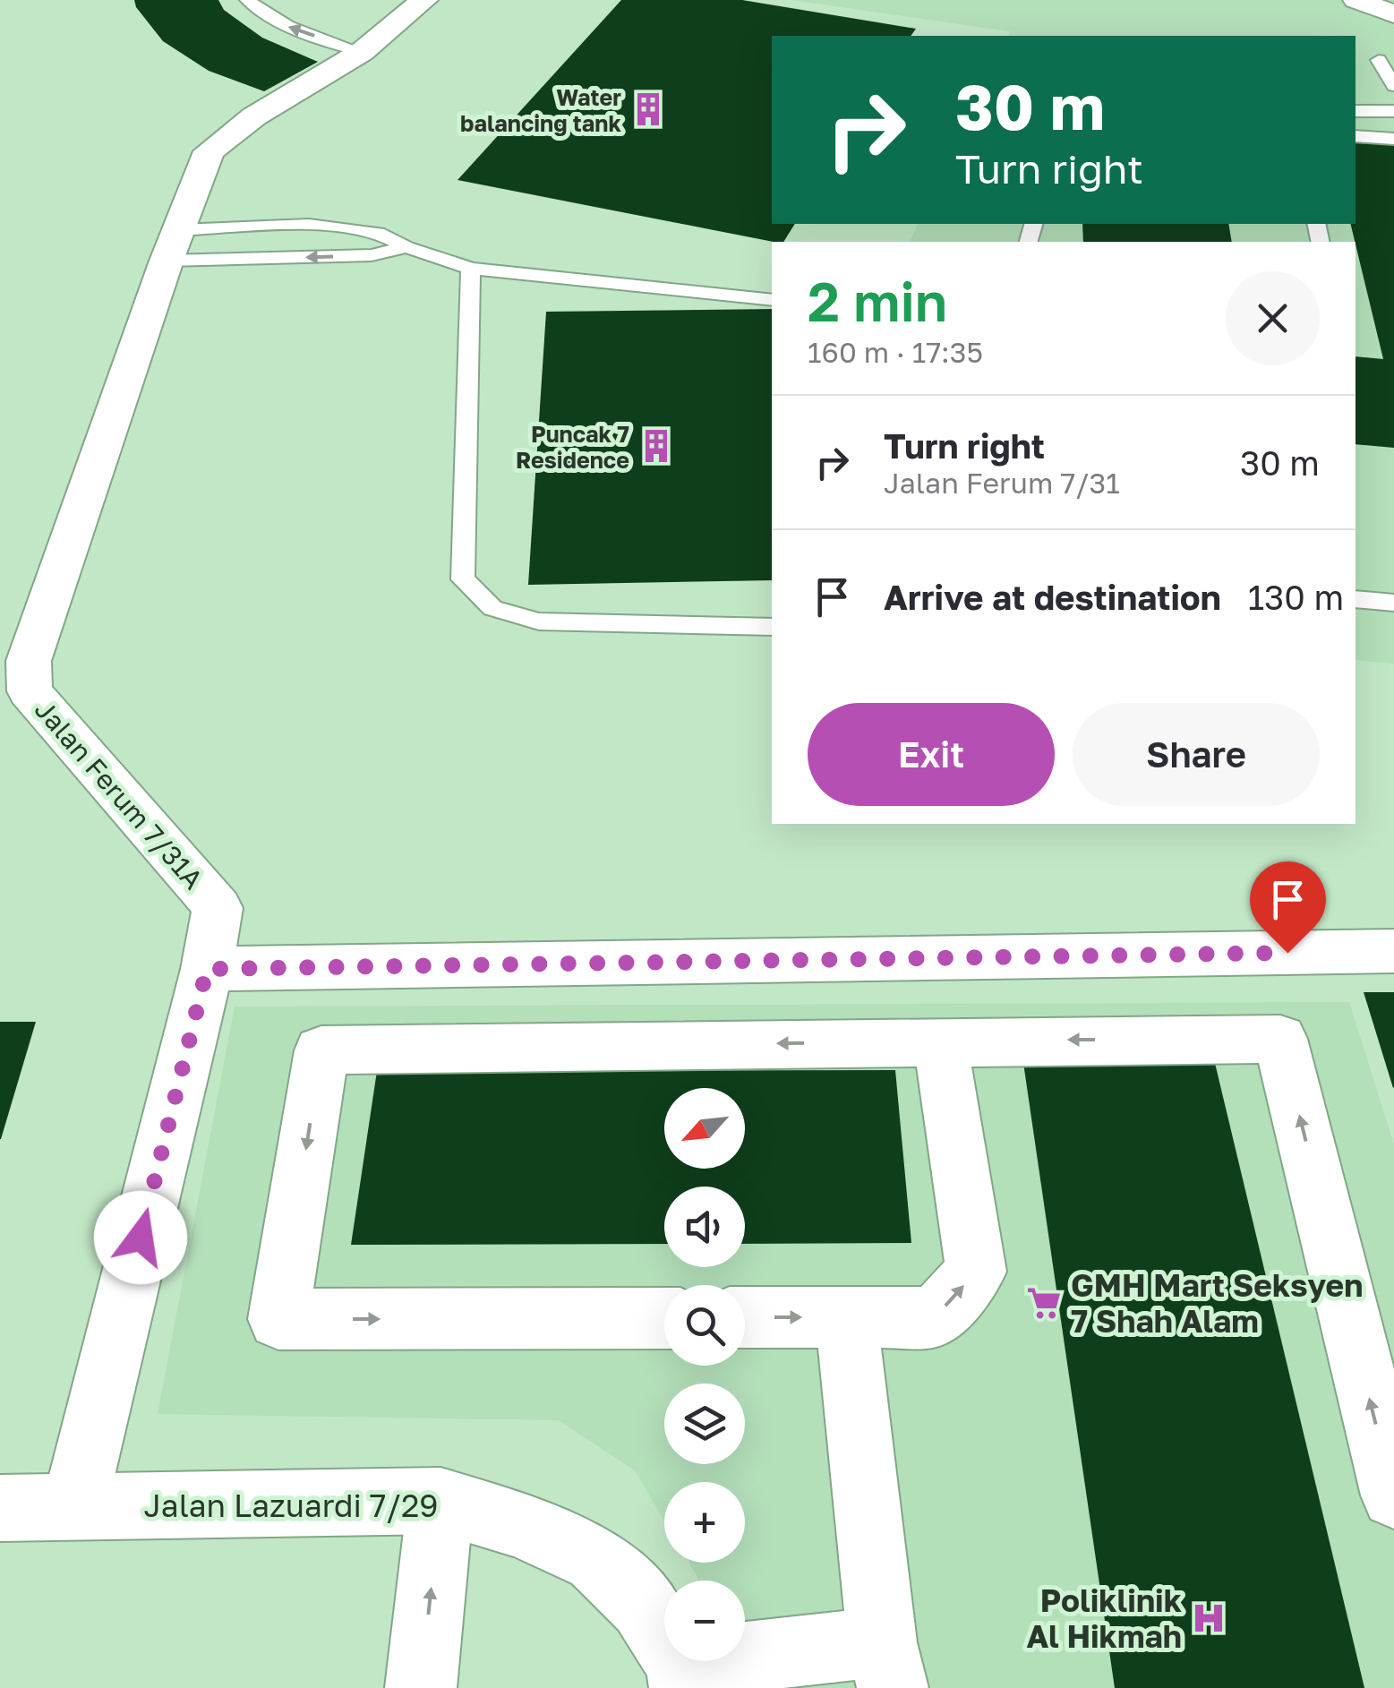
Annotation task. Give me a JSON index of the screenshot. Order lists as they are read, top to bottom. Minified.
{"streets":{"street":["Jalan Ferum 7/31A","Jalan Lazuardi 7/29"]},"crossings":[["Jalan Ferum 7/31A","Jalan Lazuardi 7/29"]],"places":{"building":["Water balancing tank","Puncak 7 Residence"],"supermarket":["GMH Mart Seksyen 7 Shah Alam"],"hospital":["Poliklinik Al Hikmah"]},"north":"bottom left","page":{"turn":["30 m","Turn right"],"heading":["2 min","160 m · 17:35"],"list":[{"name":"Turn right","note":"Jalan Ferum 7/31","value":"30 m"},{"name":"Arrive at destination","value":"130 m"}],"buttons":["Exit","Share"],"map_buttons":["+","−"]}}
